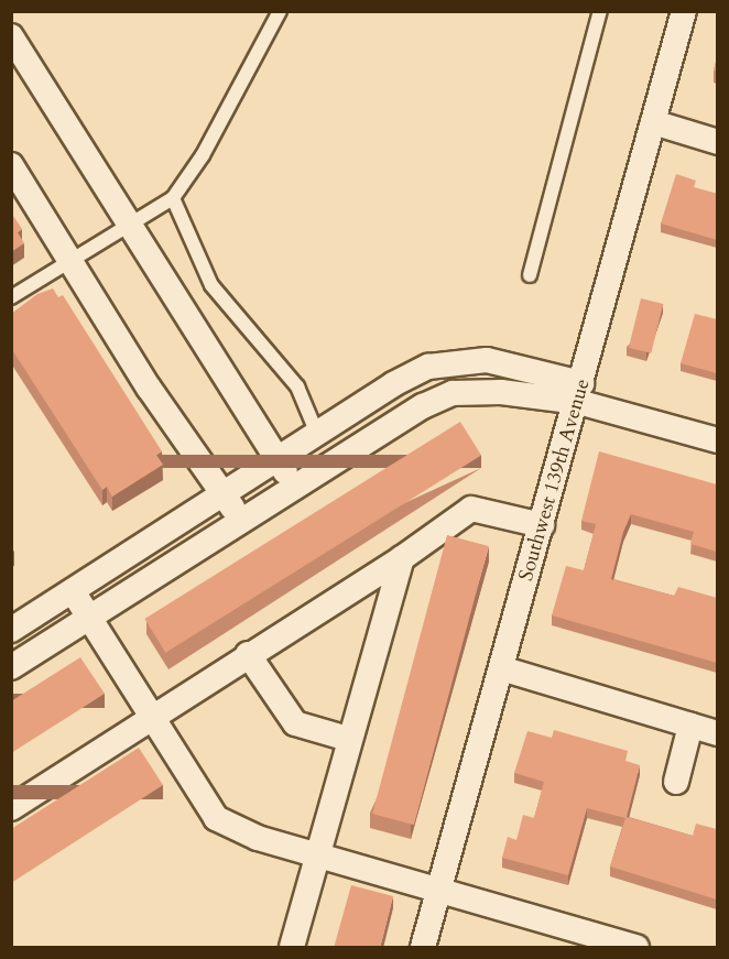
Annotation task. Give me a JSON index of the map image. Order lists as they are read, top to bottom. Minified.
{"streets":{"street":["Southwest 139th Avenue"]}}
